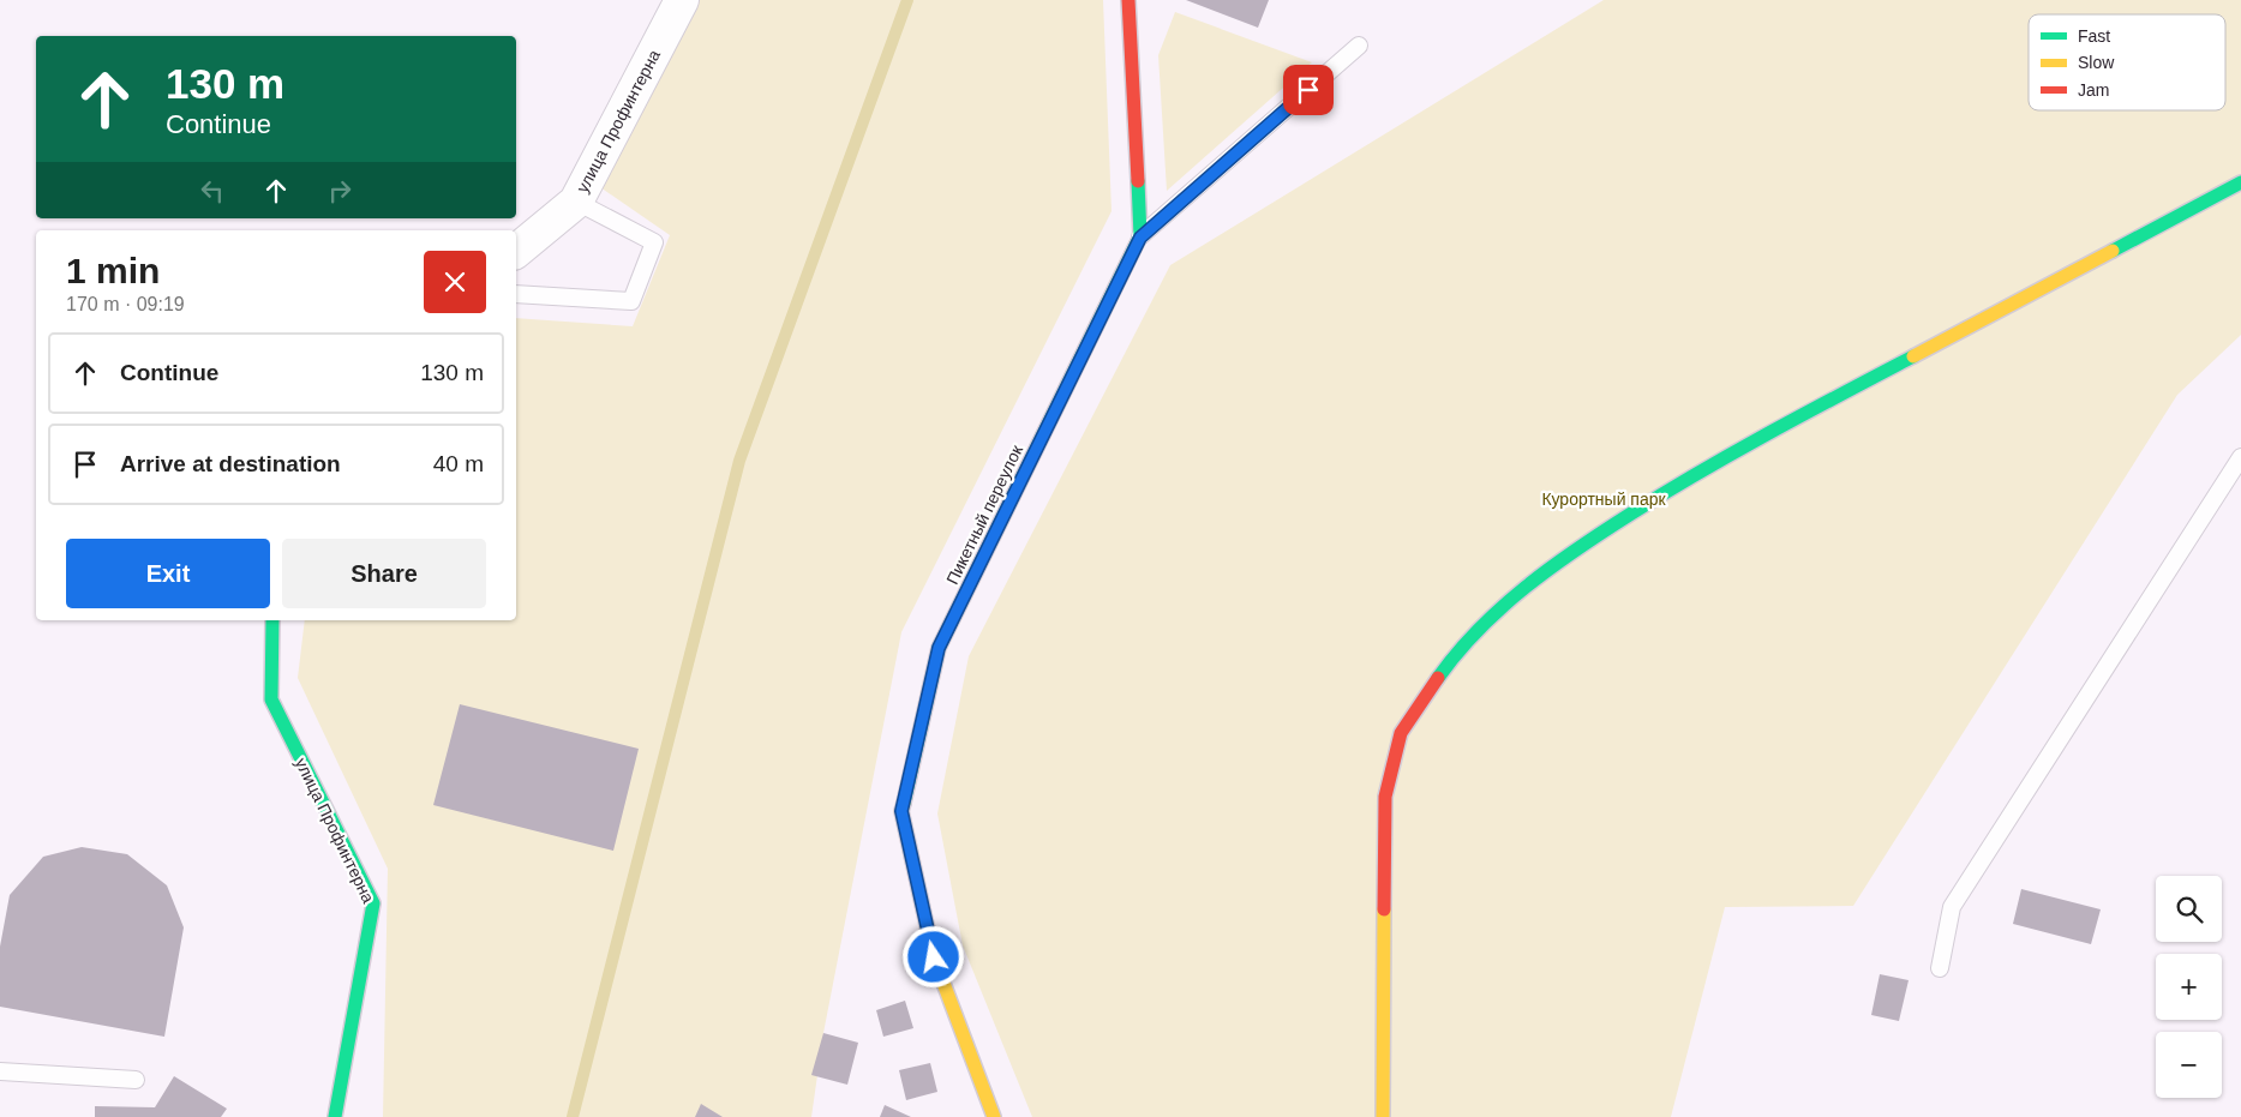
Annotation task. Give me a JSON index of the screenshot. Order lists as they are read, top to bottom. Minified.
{"streets":{"street":["улица Профинтерна","Пикетный переулок"]},"parks":["Курортный парк"],"legend":["Fast","Slow","Jam"],"page":{"turn":["130 m","Continue"],"heading":["1 min","170 m · 09:19"],"list":[{"name":"Continue","value":"130 m"},{"name":"Arrive at destination","value":"40 m"}],"buttons":["Exit","Share"],"map_buttons":["+","−"]}}
